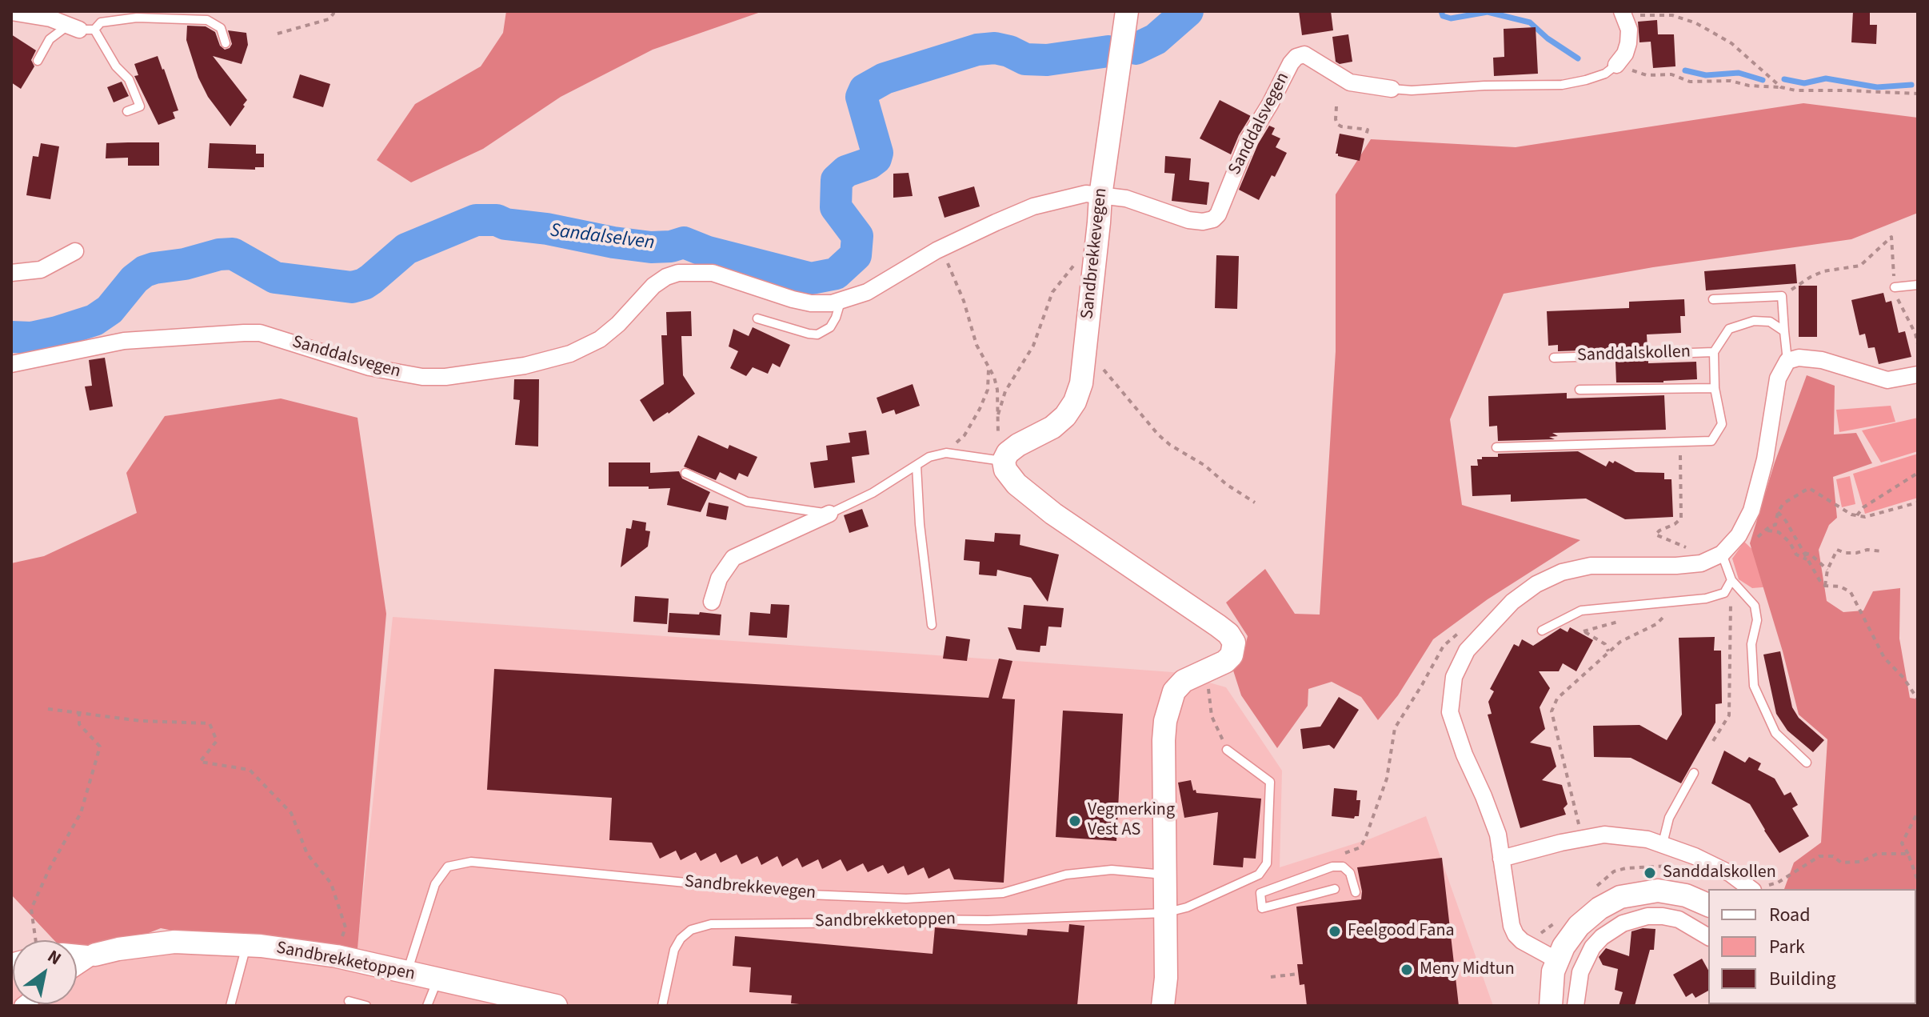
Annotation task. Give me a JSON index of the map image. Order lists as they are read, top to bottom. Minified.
{"streets":{"street":["Sanddalsvegen","Sandbrekkevegen","Sandbrekketoppen"],"lane":["Sanddalskollen"]},"crossings":[["Sanddalsvegen","Sandbrekkevegen"],["Sandbrekkevegen","Sandbrekketoppen"]],"water":["Sandalselven"],"places":["Vegmerking Vest AS","Sanddalskollen","Feelgood Fana","Meny Midtun"],"legend":["Road","Park","Building"],"north":"top right"}
